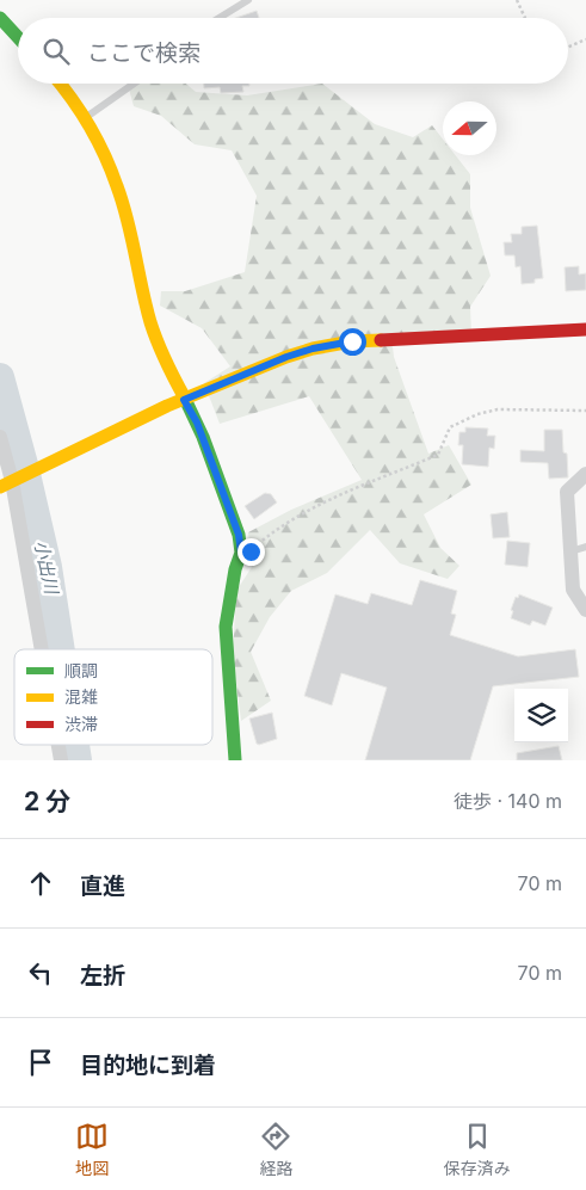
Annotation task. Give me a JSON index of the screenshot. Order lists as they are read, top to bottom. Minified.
{"water":["小出川"],"legend":["順調","混雑","渋滞"],"north":"left","page":{"search":"ここで検索","heading":["2 分","徒歩 · 140 m"],"list":[["直進","70 m"],["左折","70 m"],"目的地に到着"],"nav":["地図","経路","保存済み"]}}
